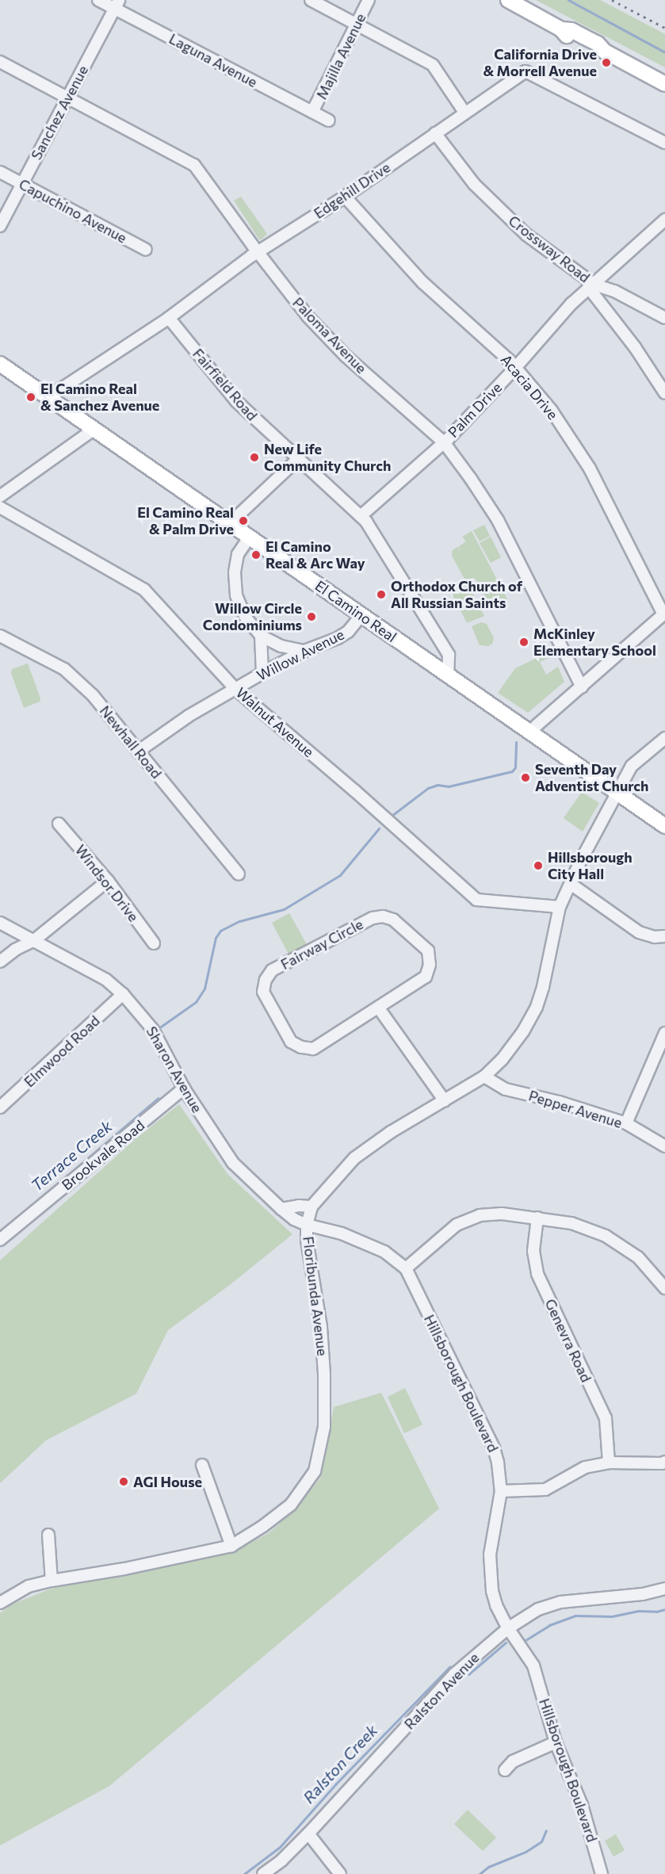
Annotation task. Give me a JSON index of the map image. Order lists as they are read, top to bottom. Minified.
{"streets":{"main road":["El Camino Real"],"street":["Majilla Avenue","Laguna Avenue","Sanchez Avenue","Edgehill Drive","Capuchino Avenue","Crossway Road","Paloma Avenue","Fairfield Road","Acacia Drive","Palm Drive","Willow Avenue","Walnut Avenue","Newhall Road","Windsor Drive","Fairway Circle","Elmwood Road","Sharon Avenue","Pepper Avenue","Brookvale Road","Floribunda Avenue","Genevra Road","Hillsborough Boulevard","Ralston Avenue"]},"crossings":[["Majilla Avenue","Laguna Avenue"],["Laguna Avenue","Sanchez Avenue"],["Sanchez Avenue","Capuchino Avenue"],["Sanchez Avenue","Paloma Avenue"],["Edgehill Drive","Crossway Road"],["Edgehill Drive","Paloma Avenue"],["Edgehill Drive","Fairfield Road"],["Edgehill Drive","Acacia Drive"],["Edgehill Drive","El Camino Real"],["Crossway Road","Palm Drive"],["Paloma Avenue","Palm Drive"],["Fairfield Road","Palm Drive"],["Fairfield Road","El Camino Real"],["Acacia Drive","Palm Drive"],["El Camino Real","Willow Avenue"],["El Camino Real","Floribunda Avenue"],["Willow Avenue","Walnut Avenue"],["Willow Avenue","Newhall Road"],["Walnut Avenue","Floribunda Avenue"],["Elmwood Road","Sharon Avenue"],["Sharon Avenue","Brookvale Road"],["Sharon Avenue","Floribunda Avenue"],["Sharon Avenue","Hillsborough Boulevard"],["Pepper Avenue","Floribunda Avenue"],["Floribunda Avenue","Hillsborough Boulevard"],["Hillsborough Boulevard","Ralston Avenue"]],"water":["Terrace Creek","Ralston Creek"],"places":["California Drive & Morrell Avenue","El Camino Real & Sanchez Avenue","New Life Community Church","El Camino Real & Palm Drive","El Camino Real & Arc Way","Orthodox Church of All Russian Saints","Willow Circle Condominiums","McKinley Elementary School","Seventh Day Adventist Church","Hillsborough City Hall","AGI House"]}
